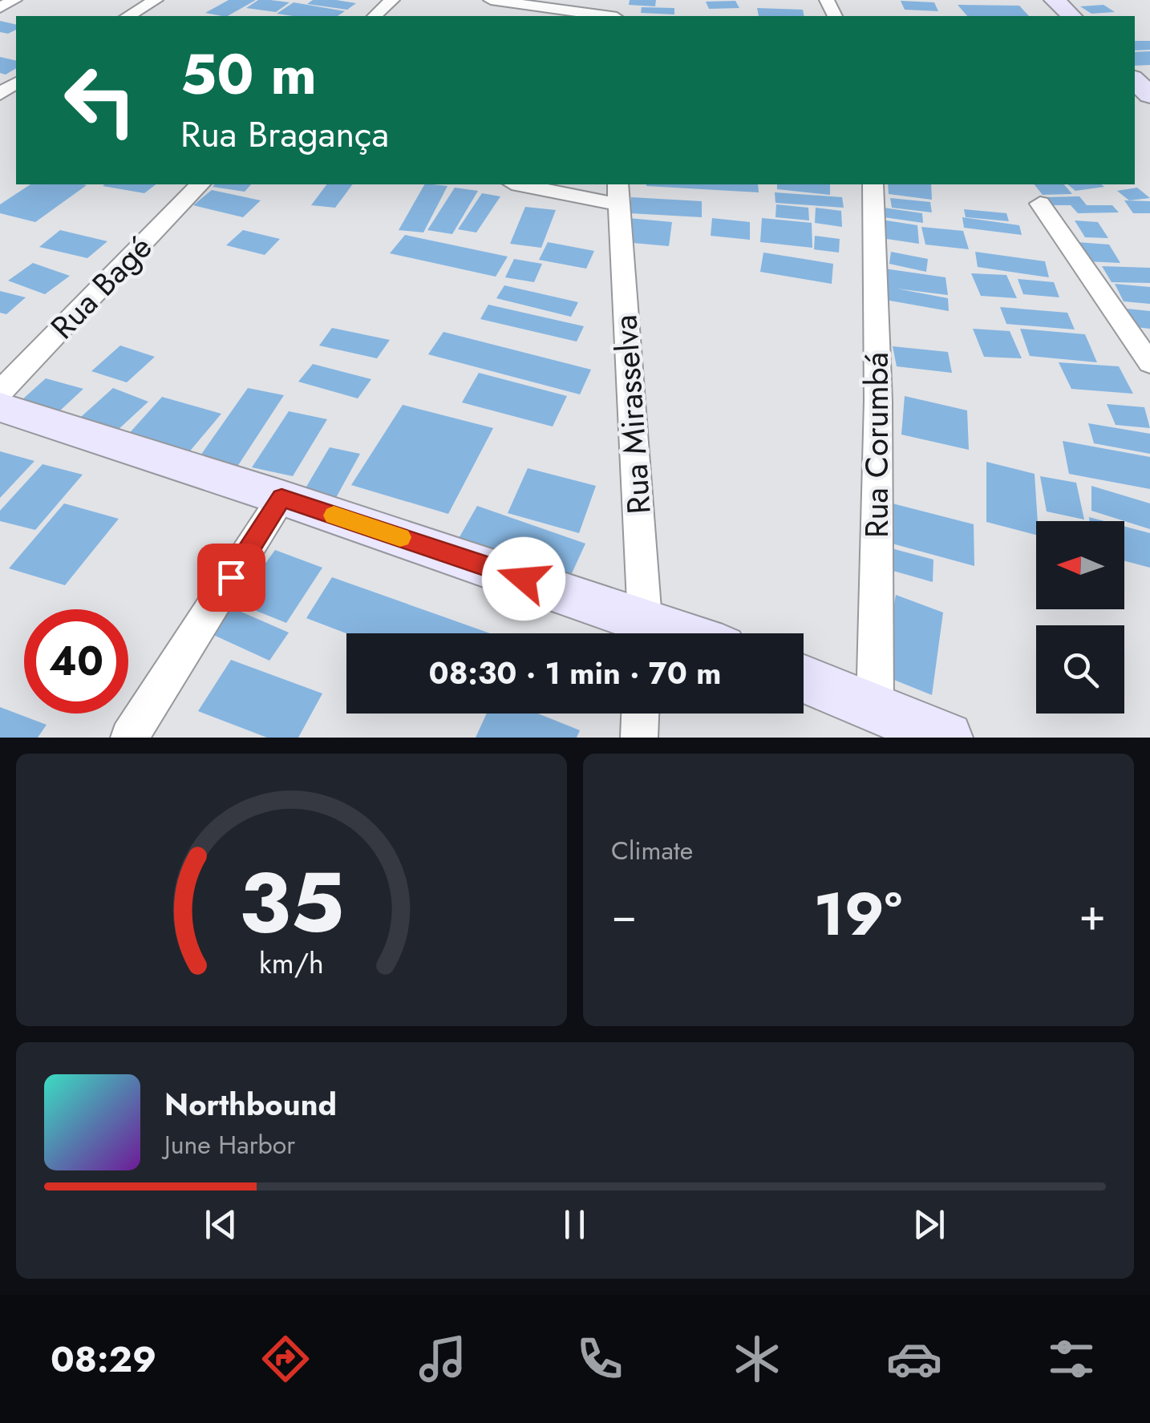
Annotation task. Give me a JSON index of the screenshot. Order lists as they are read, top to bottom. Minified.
{"streets":{"street":["Rua Bagé","Rua Mirasselva","Rua Corumbá"]},"north":"left","page":{"turn":["50 m","Rua Bragança"],"limit":"40","trip":"08:30 · 1 min · 70 m","tile":"Climate","heat":["−","19°","+"],"song":["Northbound","June Harbor"],"tabs":"08:29","gauge":["35","km/h"]}}
